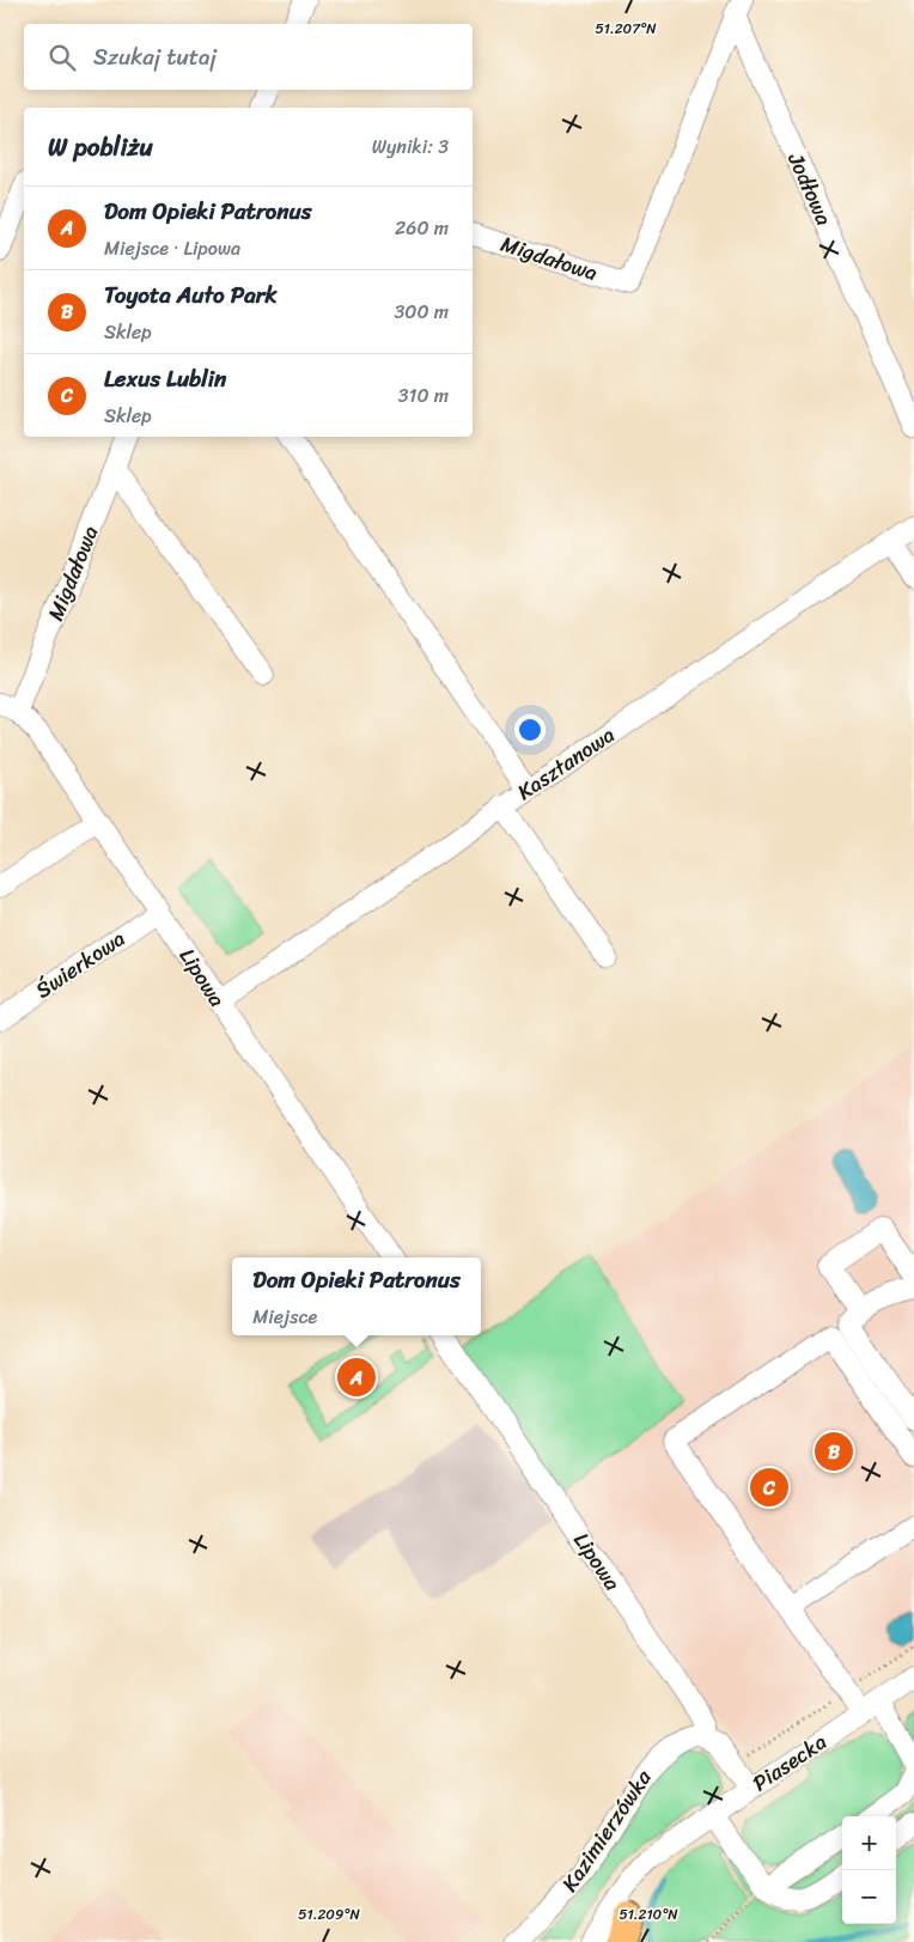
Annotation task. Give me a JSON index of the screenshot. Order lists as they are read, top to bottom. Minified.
{"streets":{"street":["Jodłowa","Migdałowa","Kasztanowa","Świerkowa","Lipowa","Piasecka","Kazimierzówka"]},"crossings":[["Jodłowa","Migdałowa"],["Migdałowa","Lipowa"],["Kasztanowa","Lipowa"],["Świerkowa","Lipowa"],["Lipowa","Piasecka"],["Lipowa","Kazimierzówka"]],"page":{"search":"Szukaj tutaj","heading":["W pobliżu","Wyniki: 3"],"list":[{"mark":"A","name":"Dom Opieki Patronus","note":"Miejsce · Lipowa","value":"260 m"},{"mark":"B","name":"Toyota Auto Park","note":"Sklep","value":"300 m"},{"mark":"C","name":"Lexus Lublin","note":"Sklep","value":"310 m"}],"popup":["Dom Opieki Patronus","Miejsce"],"pins":["A","B","C"],"map_buttons":["+","−"]},"coordinates":["51.207°N","51.209°N","51.210°N"]}
